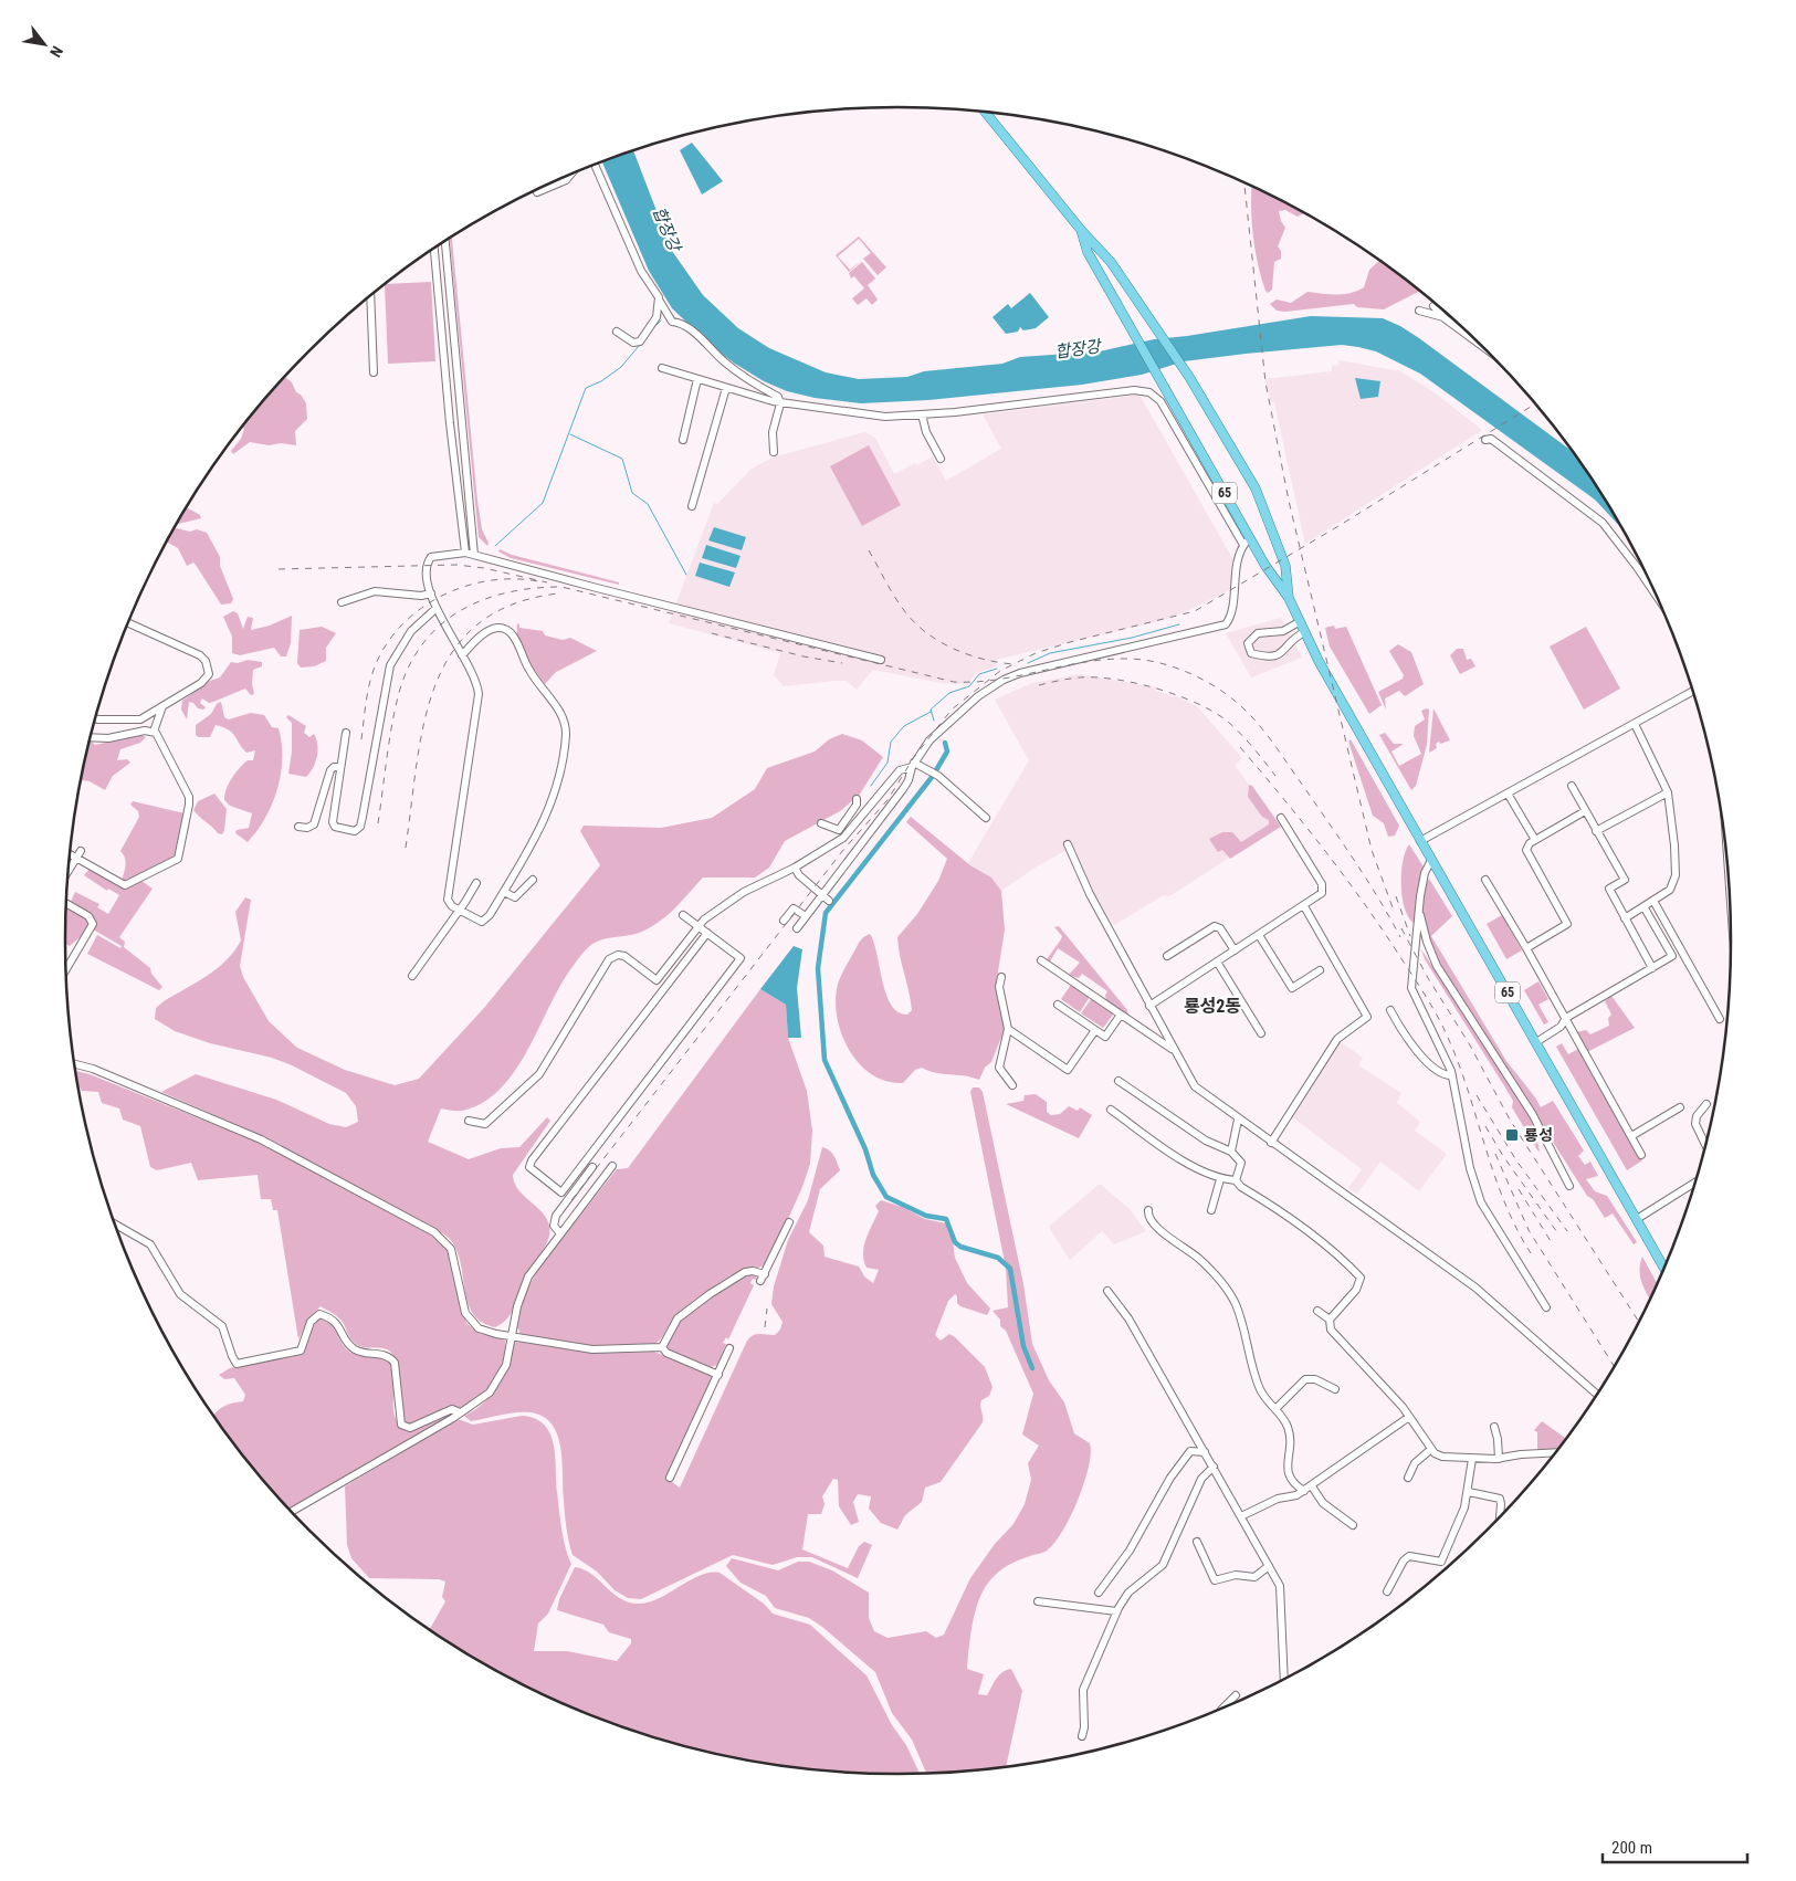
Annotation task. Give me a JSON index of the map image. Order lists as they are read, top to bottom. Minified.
{"streets":{"main road":["65"]},"districts":["룡성2동"],"water":["합장강"],"places":{"transit":["룡성"]},"scale_bar":"200 m","north":"bottom right"}
